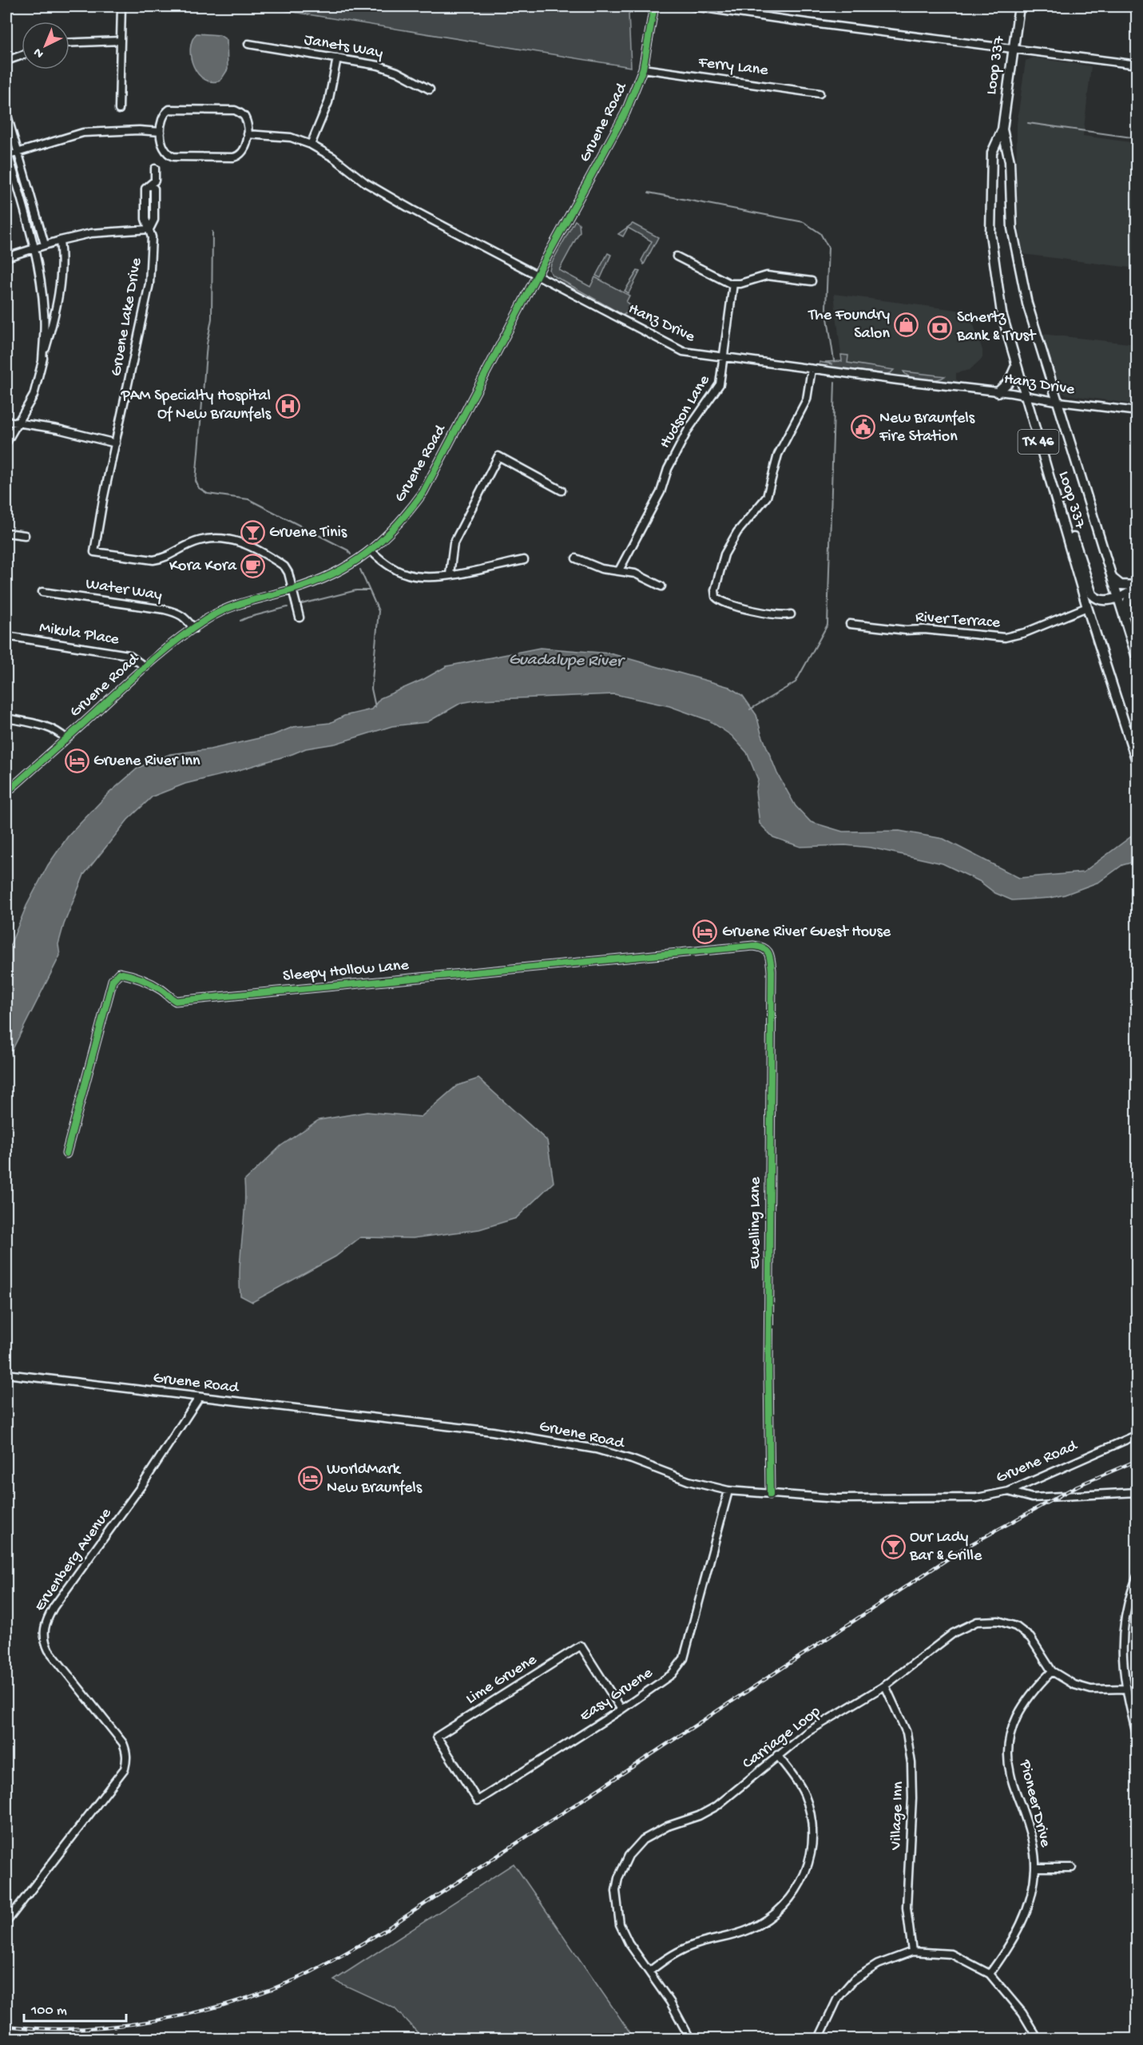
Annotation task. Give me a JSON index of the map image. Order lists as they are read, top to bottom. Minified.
{"streets":{"main road":["Loop 337","TX 46"],"street":["Janets Way","Ferry Lane","Gruene Road","Gruene Lake Drive","Hanz Drive","Hudson Lane","Water Way","River Terrace","Mikula Place","Sleepy Hollow Lane","Ewelling Lane","Ervenberg Avenue","Lime Gruene","Easy Gruene","Carriage Loop","Pioneer Drive","Village Inn"]},"crossings":[["Loop 337","Hanz Drive"],["Loop 337","River Terrace"],["Ferry Lane","Gruene Road"],["Gruene Road","Gruene Lake Drive"],["Gruene Road","Hanz Drive"],["Gruene Road","Water Way"],["Gruene Road","Mikula Place"],["Gruene Road","Ewelling Lane"],["Gruene Road","Ervenberg Avenue"],["Gruene Road","Easy Gruene"],["Hanz Drive","Hudson Lane"],["Sleepy Hollow Lane","Ewelling Lane"],["Lime Gruene","Easy Gruene"],["Carriage Loop","Pioneer Drive"],["Carriage Loop","Village Inn"]],"water":["Guadalupe River"],"places":{"shop":["The Foundry Salon"],"bank":["Schertz Bank & Trust"],"hospital":["PAM Specialty Hospital Of New Braunfels"],"public building":["New Braunfels Fire Station"],"bar":["Gruene Tinis","Our Lady Bar & Grille"],"cafe":["Kora Kora"],"hotel":["Gruene River Inn","Gruene River Guest House","WorldMark New Braunfels"]},"scale_bar":"100 m","north":"bottom left"}
